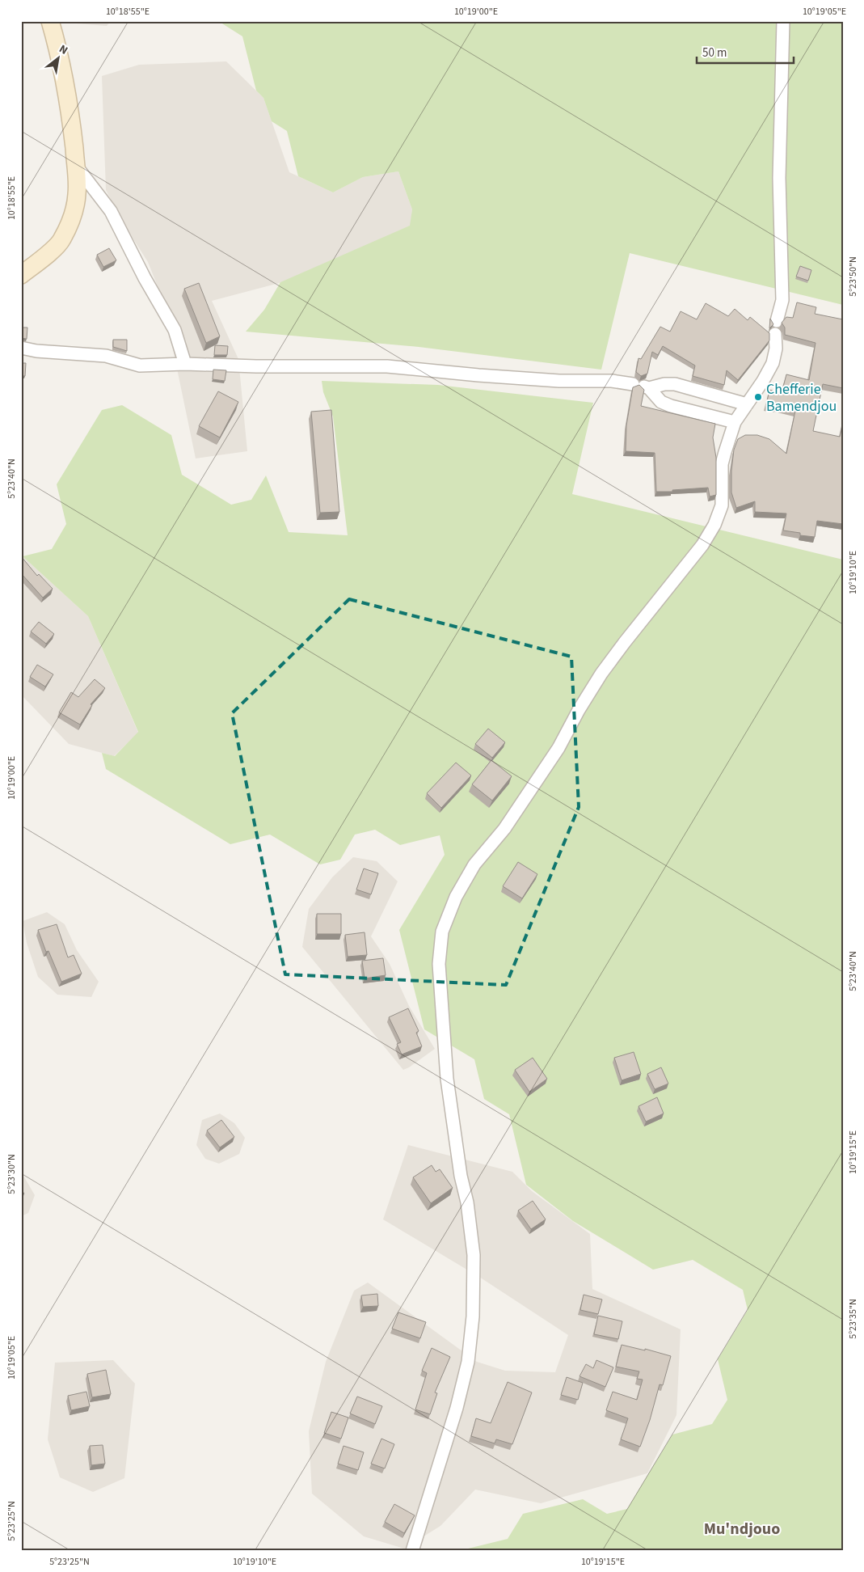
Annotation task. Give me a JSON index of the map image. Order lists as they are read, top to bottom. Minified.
{"districts":["Mu'ndjouo"],"places":["Chefferie Bamendjou"],"scale_bar":"50 m","north":"top right","coordinates":["10°18'55\"E","10°19'00\"E","10°19'05\"E","5°23'50\"N","5°23'40\"N","10°19'10\"E","10°19'15\"E","5°23'30\"N","5°23'35\"N","5°23'25\"N"]}
